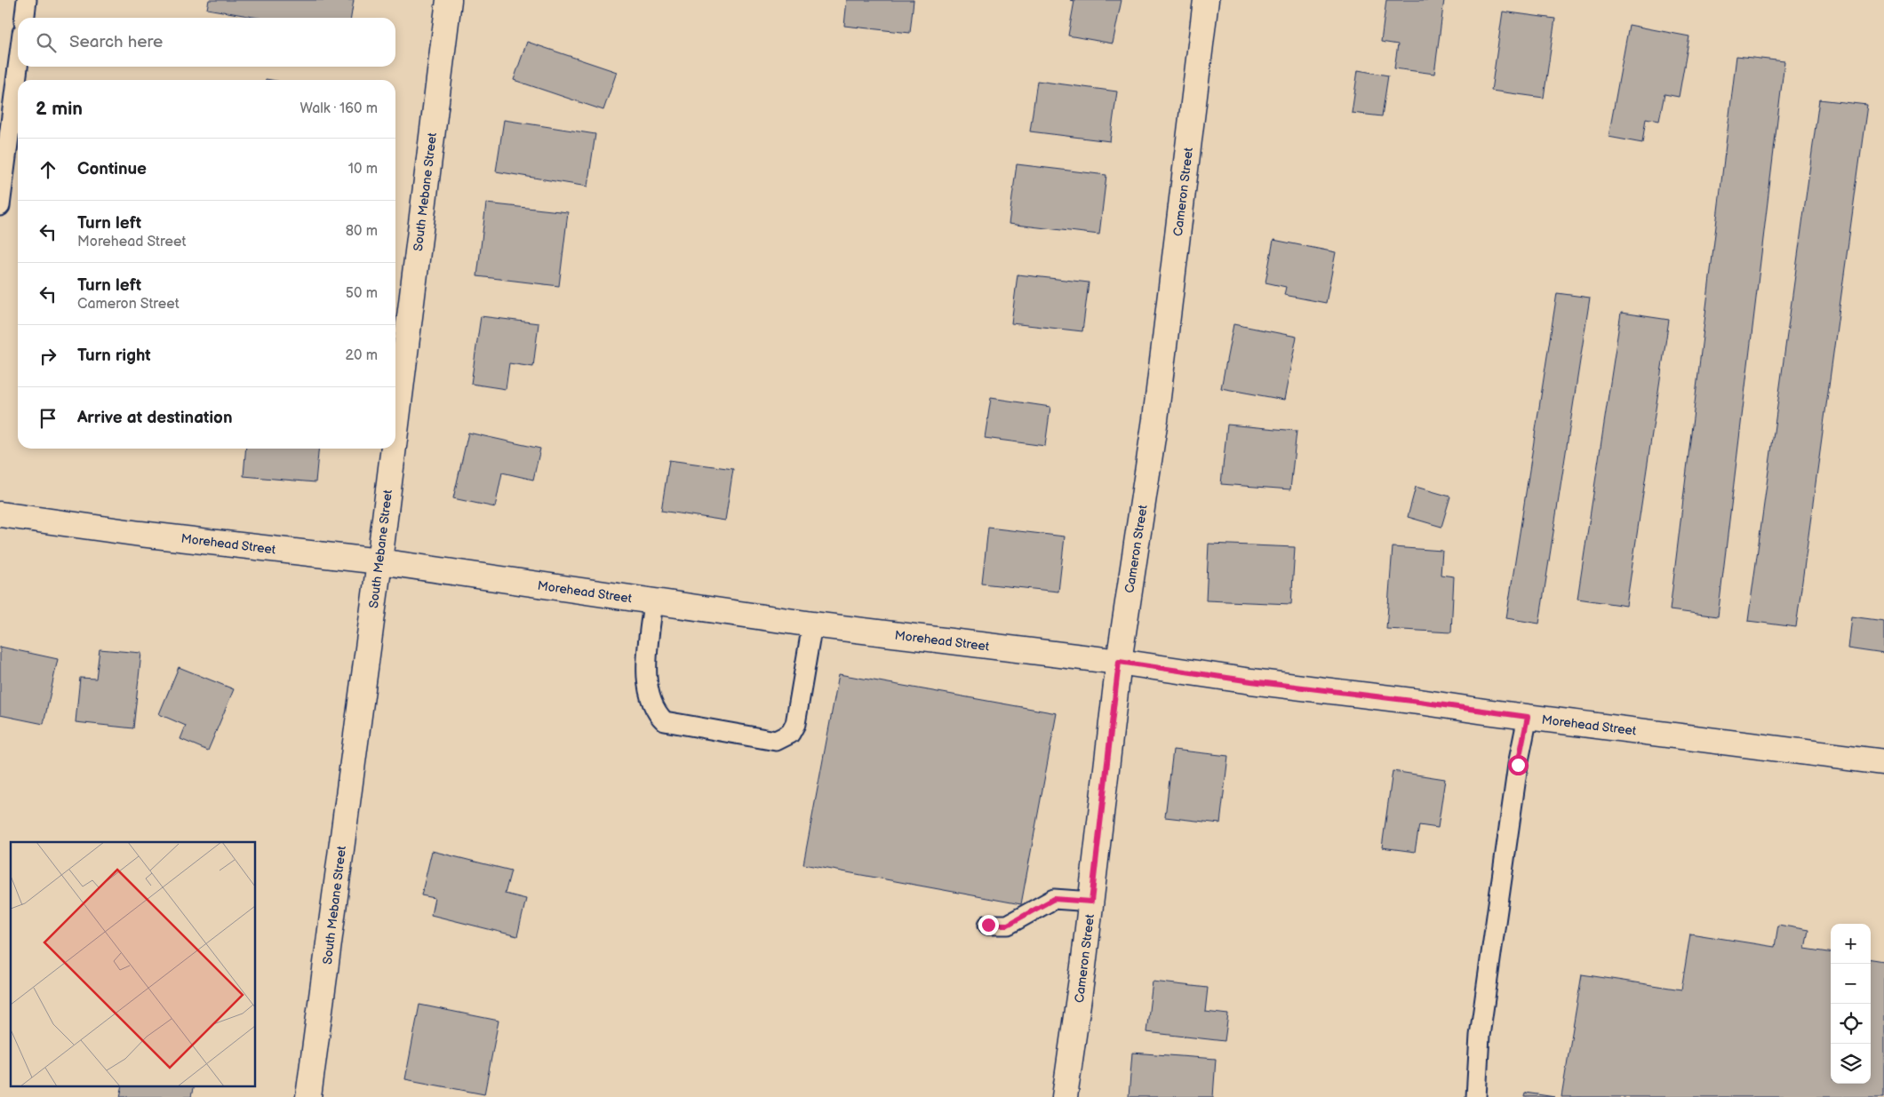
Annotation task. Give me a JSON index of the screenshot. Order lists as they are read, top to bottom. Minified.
{"streets":{"street":["South Mebane Street","Cameron Street","Morehead Street"]},"crossings":[["South Mebane Street","Morehead Street"],["Cameron Street","Morehead Street"]],"page":{"search":"Search here","heading":["2 min","Walk · 160 m"],"list":[["Continue","10 m"],["Turn left","Morehead Street","80 m"],["Turn left","Cameron Street","50 m"],["Turn right","20 m"],"Arrive at destination"],"map_buttons":["+","−"]}}
